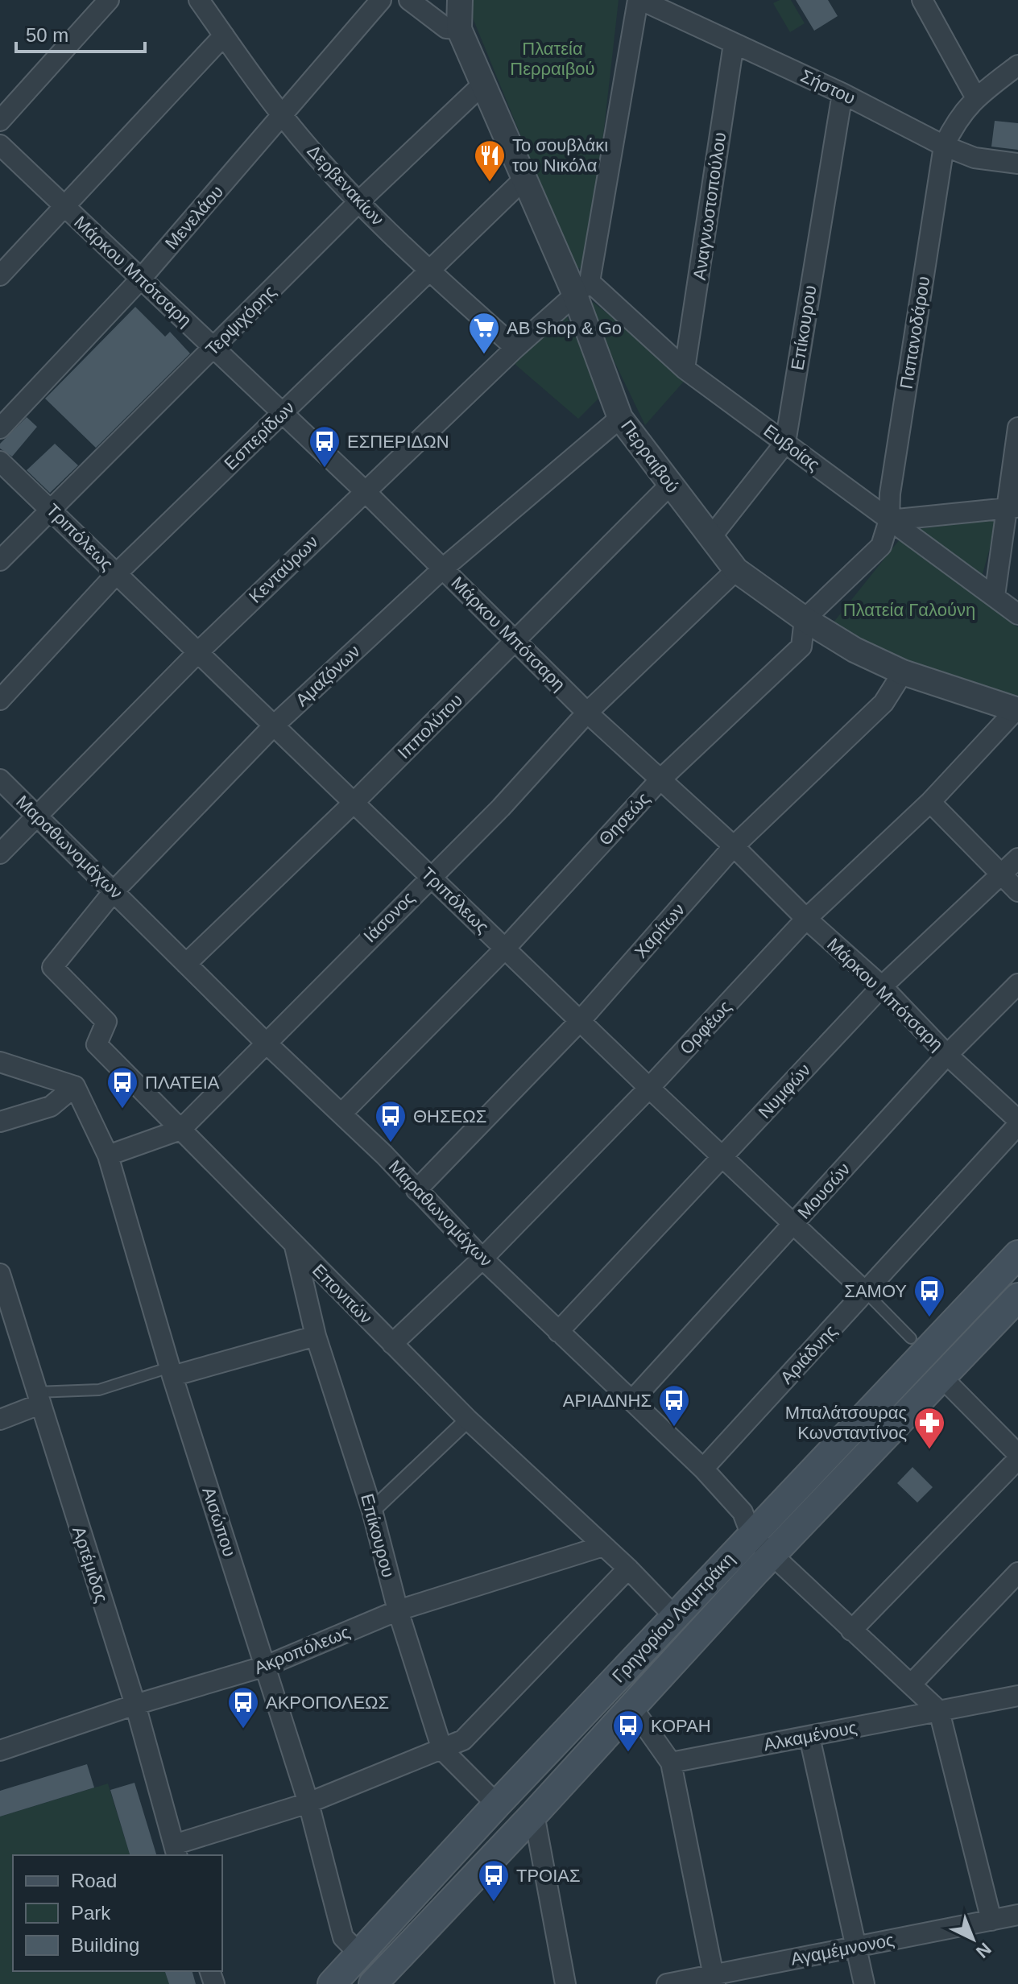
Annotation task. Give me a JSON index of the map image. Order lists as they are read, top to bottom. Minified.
{"streets":{"main road":["Γρηγορίου Λαμπράκη"],"street":["Σήστου","Δερβενακίων","Αναγνωστοπούλου","Μενελάου","Μάρκου Μπότσαρη","Τερψιχόρης","Επίκουρου","Παπανοδάρου","Εσπερίδων","Ευβοίας","Περραιβού","Τριπόλεως","Κενταύρων","Αμαζόνων","Ιππολύτου","Θησεώς","Μαραθωνομάχων","Ιάσονος","Χαρίτων","Ορφέως","Νυμφών","Μουσών","Επονιτών","Αριάδνης","Αισώπου","Αρτέμιδος","Ακροπόλεως","Αλκαμένους","Αγαμέμνονος"]},"crossings":[["Σήστου","Αναγνωστοπούλου"],["Σήστου","Επίκουρου"],["Σήστου","Παπανοδάρου"],["Δερβενακίων","Μενελάου"],["Δερβενακίων","Τερψιχόρης"],["Δερβενακίων","Εσπερίδων"],["Δερβενακίων","Κενταύρων"],["Αναγνωστοπούλου","Ευβοίας"],["Μενελάου","Μάρκου Μπότσαρη"],["Μάρκου Μπότσαρη","Τερψιχόρης"],["Μάρκου Μπότσαρη","Εσπερίδων"],["Μάρκου Μπότσαρη","Κενταύρων"],["Μάρκου Μπότσαρη","Αμαζόνων"],["Μάρκου Μπότσαρη","Ιππολύτου"],["Μάρκου Μπότσαρη","Θησεώς"],["Μάρκου Μπότσαρη","Ιάσονος"],["Μάρκου Μπότσαρη","Χαρίτων"],["Μάρκου Μπότσαρη","Ορφέως"],["Μάρκου Μπότσαρη","Νυμφών"],["Μάρκου Μπότσαρη","Μουσών"],["Μάρκου Μπότσαρη","Αριάδνης"],["Τερψιχόρης","Περραιβού"],["Τερψιχόρης","Τριπόλεως"],["Επίκουρου","Ευβοίας"],["Επίκουρου","Περραιβού"],["Επίκουρου","Επονιτών"],["Επίκουρου","Γρηγορίου Λαμπράκη"],["Επίκουρου","Ακροπόλεως"],["Παπανοδάρου","Ευβοίας"],["Εσπερίδων","Περραιβού"],["Εσπερίδων","Τριπόλεως"],["Ευβοίας","Περραιβού"],["Ευβοίας","Κενταύρων"],["Περραιβού","Κενταύρων"],["Περραιβού","Αμαζόνων"],["Περραιβού","Ιππολύτου"],["Περραιβού","Θησεώς"],["Περραιβού","Ιάσονος"],["Περραιβού","Χαρίτων"],["Περραιβού","Ορφέως"],["Τριπόλεως","Κενταύρων"],["Τριπόλεως","Αμαζόνων"],["Τριπόλεως","Ιππολύτου"],["Τριπόλεως","Θησεώς"],["Τριπόλεως","Ιάσονος"],["Τριπόλεως","Χαρίτων"],["Τριπόλεως","Ορφέως"],["Τριπόλεως","Νυμφών"],["Τριπόλεως","Μουσών"],["Τριπόλεως","Αριάδνης"],["Κενταύρων","Μαραθωνομάχων"],["Αμαζόνων","Μαραθωνομάχων"],["Αμαζόνων","Επονιτών"],["Ιππολύτου","Μαραθωνομάχων"],["Θησεώς","Μαραθωνομάχων"],["Μαραθωνομάχων","Ιάσονος"],["Μαραθωνομάχων","Χαρίτων"],["Μαραθωνομάχων","Ορφέως"],["Μαραθωνομάχων","Νυμφών"],["Μαραθωνομάχων","Μουσών"],["Μαραθωνομάχων","Αριάδνης"],["Μαραθωνομάχων","Γρηγορίου Λαμπράκη"],["Ιάσονος","Επονιτών"],["Ιάσονος","Αισώπου"],["Ορφέως","Επονιτών"],["Επονιτών","Γρηγορίου Λαμπράκη"],["Επονιτών","Ακροπόλεως"],["Αισώπου","Γρηγορίου Λαμπράκη"],["Αισώπου","Ακροπόλεως"],["Αρτέμιδος","Ακροπόλεως"]],"parks":["Πλατεία Περραιβού","Πλατεία Γαλούνη"],"places":{"restaurant":["Το σουβλάκι του Νικόλα"],"supermarket":["AB Shop & Go"],"bus stop":["ΕΣΠΕΡΙΔΩΝ","ΠΛΑΤΕΙΑ","ΘΗΣΕΩΣ","ΣΑΜΟΥ","ΑΡΙΑΔΝΗΣ","ΑΚΡΟΠΟΛΕΩΣ","ΚΟΡΑΗ","ΤΡΟΙΑΣ"],"pharmacy":["Μπαλάτσουρας Κωνσταντίνος"]},"legend":["Road","Park","Building"],"scale_bar":"50 m","north":"bottom right"}
